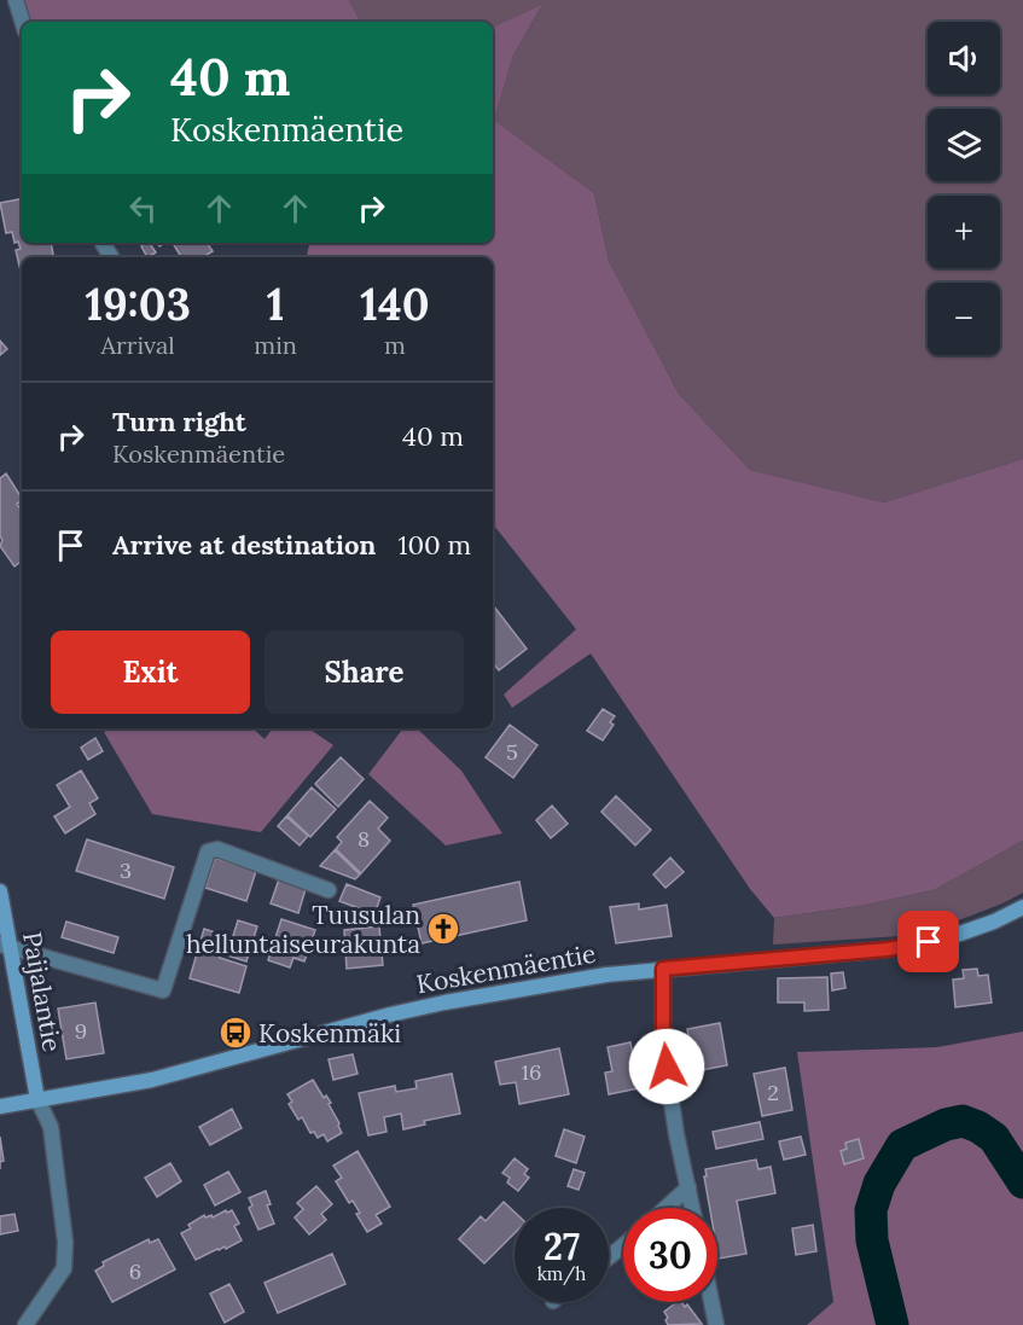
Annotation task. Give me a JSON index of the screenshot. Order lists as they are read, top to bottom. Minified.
{"streets":{"street":["Koskenmäentie","Paijalantie"]},"crossings":[["Koskenmäentie","Paijalantie"]],"places":{"church":["Tuusulan helluntaiseurakunta"],"bus stop":["Koskenmäki"]},"house_numbers":["5","8","3","9","16","2","6"],"page":{"map_buttons":["+","−"],"turn":["40 m","Koskenmäentie"],"eta":["19:03","Arrival","1","min","140","m"],"list":[{"name":"Turn right","note":"Koskenmäentie","value":"40 m"},{"name":"Arrive at destination","value":"100 m"}],"buttons":["Exit","Share"],"speed":"27 km/h","limit":"30"}}
